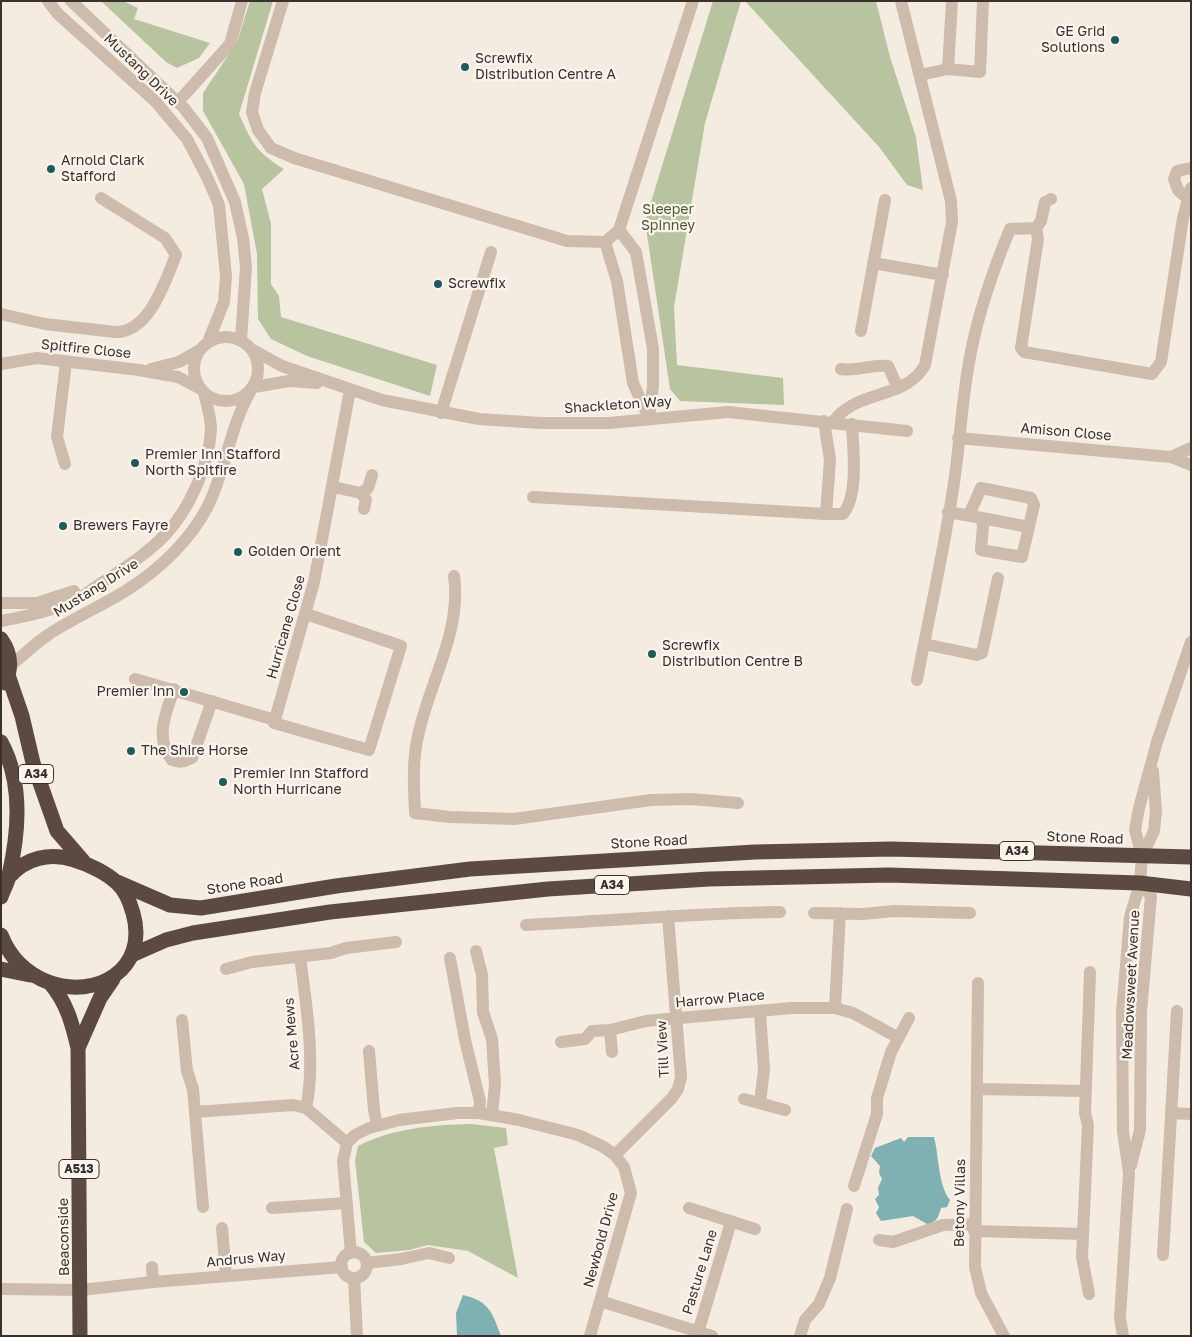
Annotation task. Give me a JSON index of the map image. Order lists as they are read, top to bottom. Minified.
{"streets":{"highway":["A34","Stone Road","A513","Beaconside"],"street":["Mustang Drive","Spitfire Close","Shackleton Way","Amison Close","Hurricane Close","Meadowsweet Avenue","Harrow Place","Acre Mews","Till View","Betony Villas","Newbold Drive","Andrus Way","Pasture Lane"]},"crossings":[["Mustang Drive","Spitfire Close"],["Mustang Drive","Shackleton Way"],["Mustang Drive","A34"],["Spitfire Close","Shackleton Way"],["Shackleton Way","Hurricane Close"],["A34","Stone Road"],["A34","Meadowsweet Avenue"],["A34","Beaconside"],["Harrow Place","Till View"],["Till View","Newbold Drive"],["Beaconside","Andrus Way"],["Newbold Drive","Pasture Lane"]],"parks":["Sleeper Spinney"],"places":["GE Grid Solutions","Screwfix Distribution Centre A","Arnold Clark Stafford","Screwfix","Premier Inn Stafford North Spitfire","Brewers Fayre","Golden Orient","Screwfix Distribution Centre B","Premier Inn","The Shire Horse","Premier Inn Stafford North Hurricane"]}
